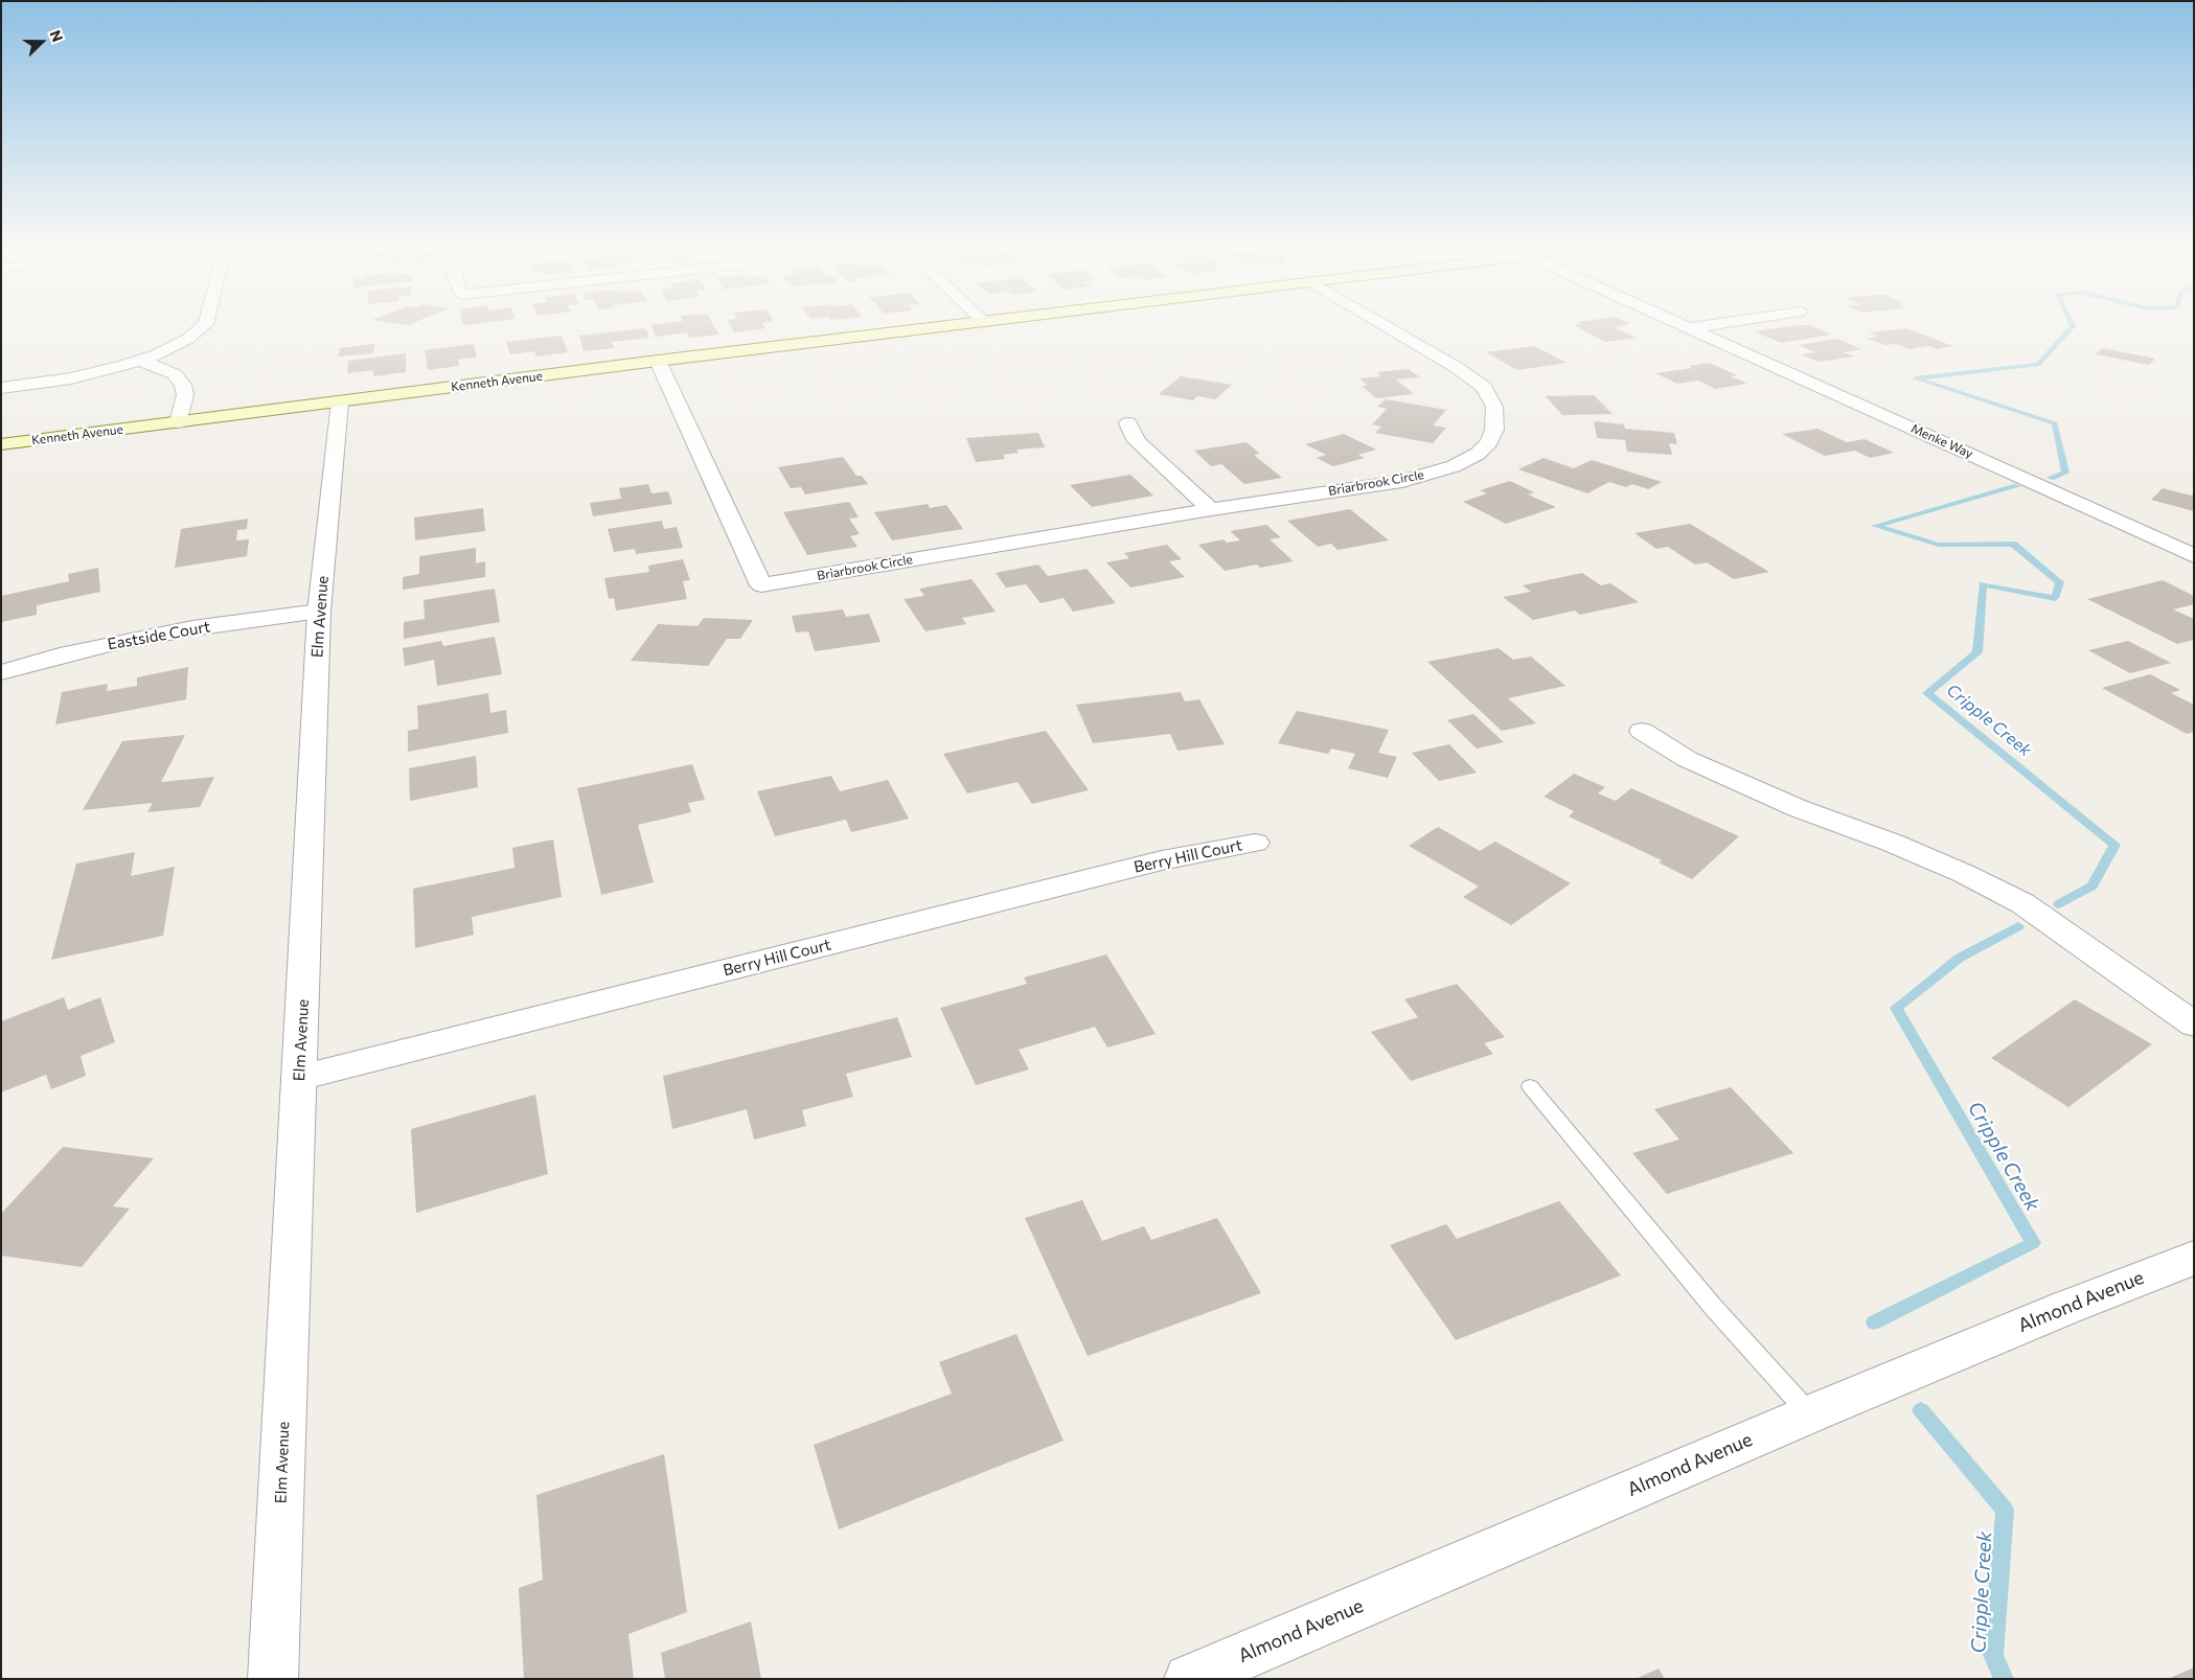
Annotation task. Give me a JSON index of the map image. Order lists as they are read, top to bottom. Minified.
{"streets":{"main road":["Kenneth Avenue"],"street":["Menke Way","Briarbrook Circle","Elm Avenue","Eastside Court","Berry Hill Court","Almond Avenue"]},"crossings":[["Kenneth Avenue","Briarbrook Circle"],["Kenneth Avenue","Elm Avenue"],["Elm Avenue","Eastside Court"],["Elm Avenue","Berry Hill Court"]],"water":["Cripple Creek"],"north":"right"}
